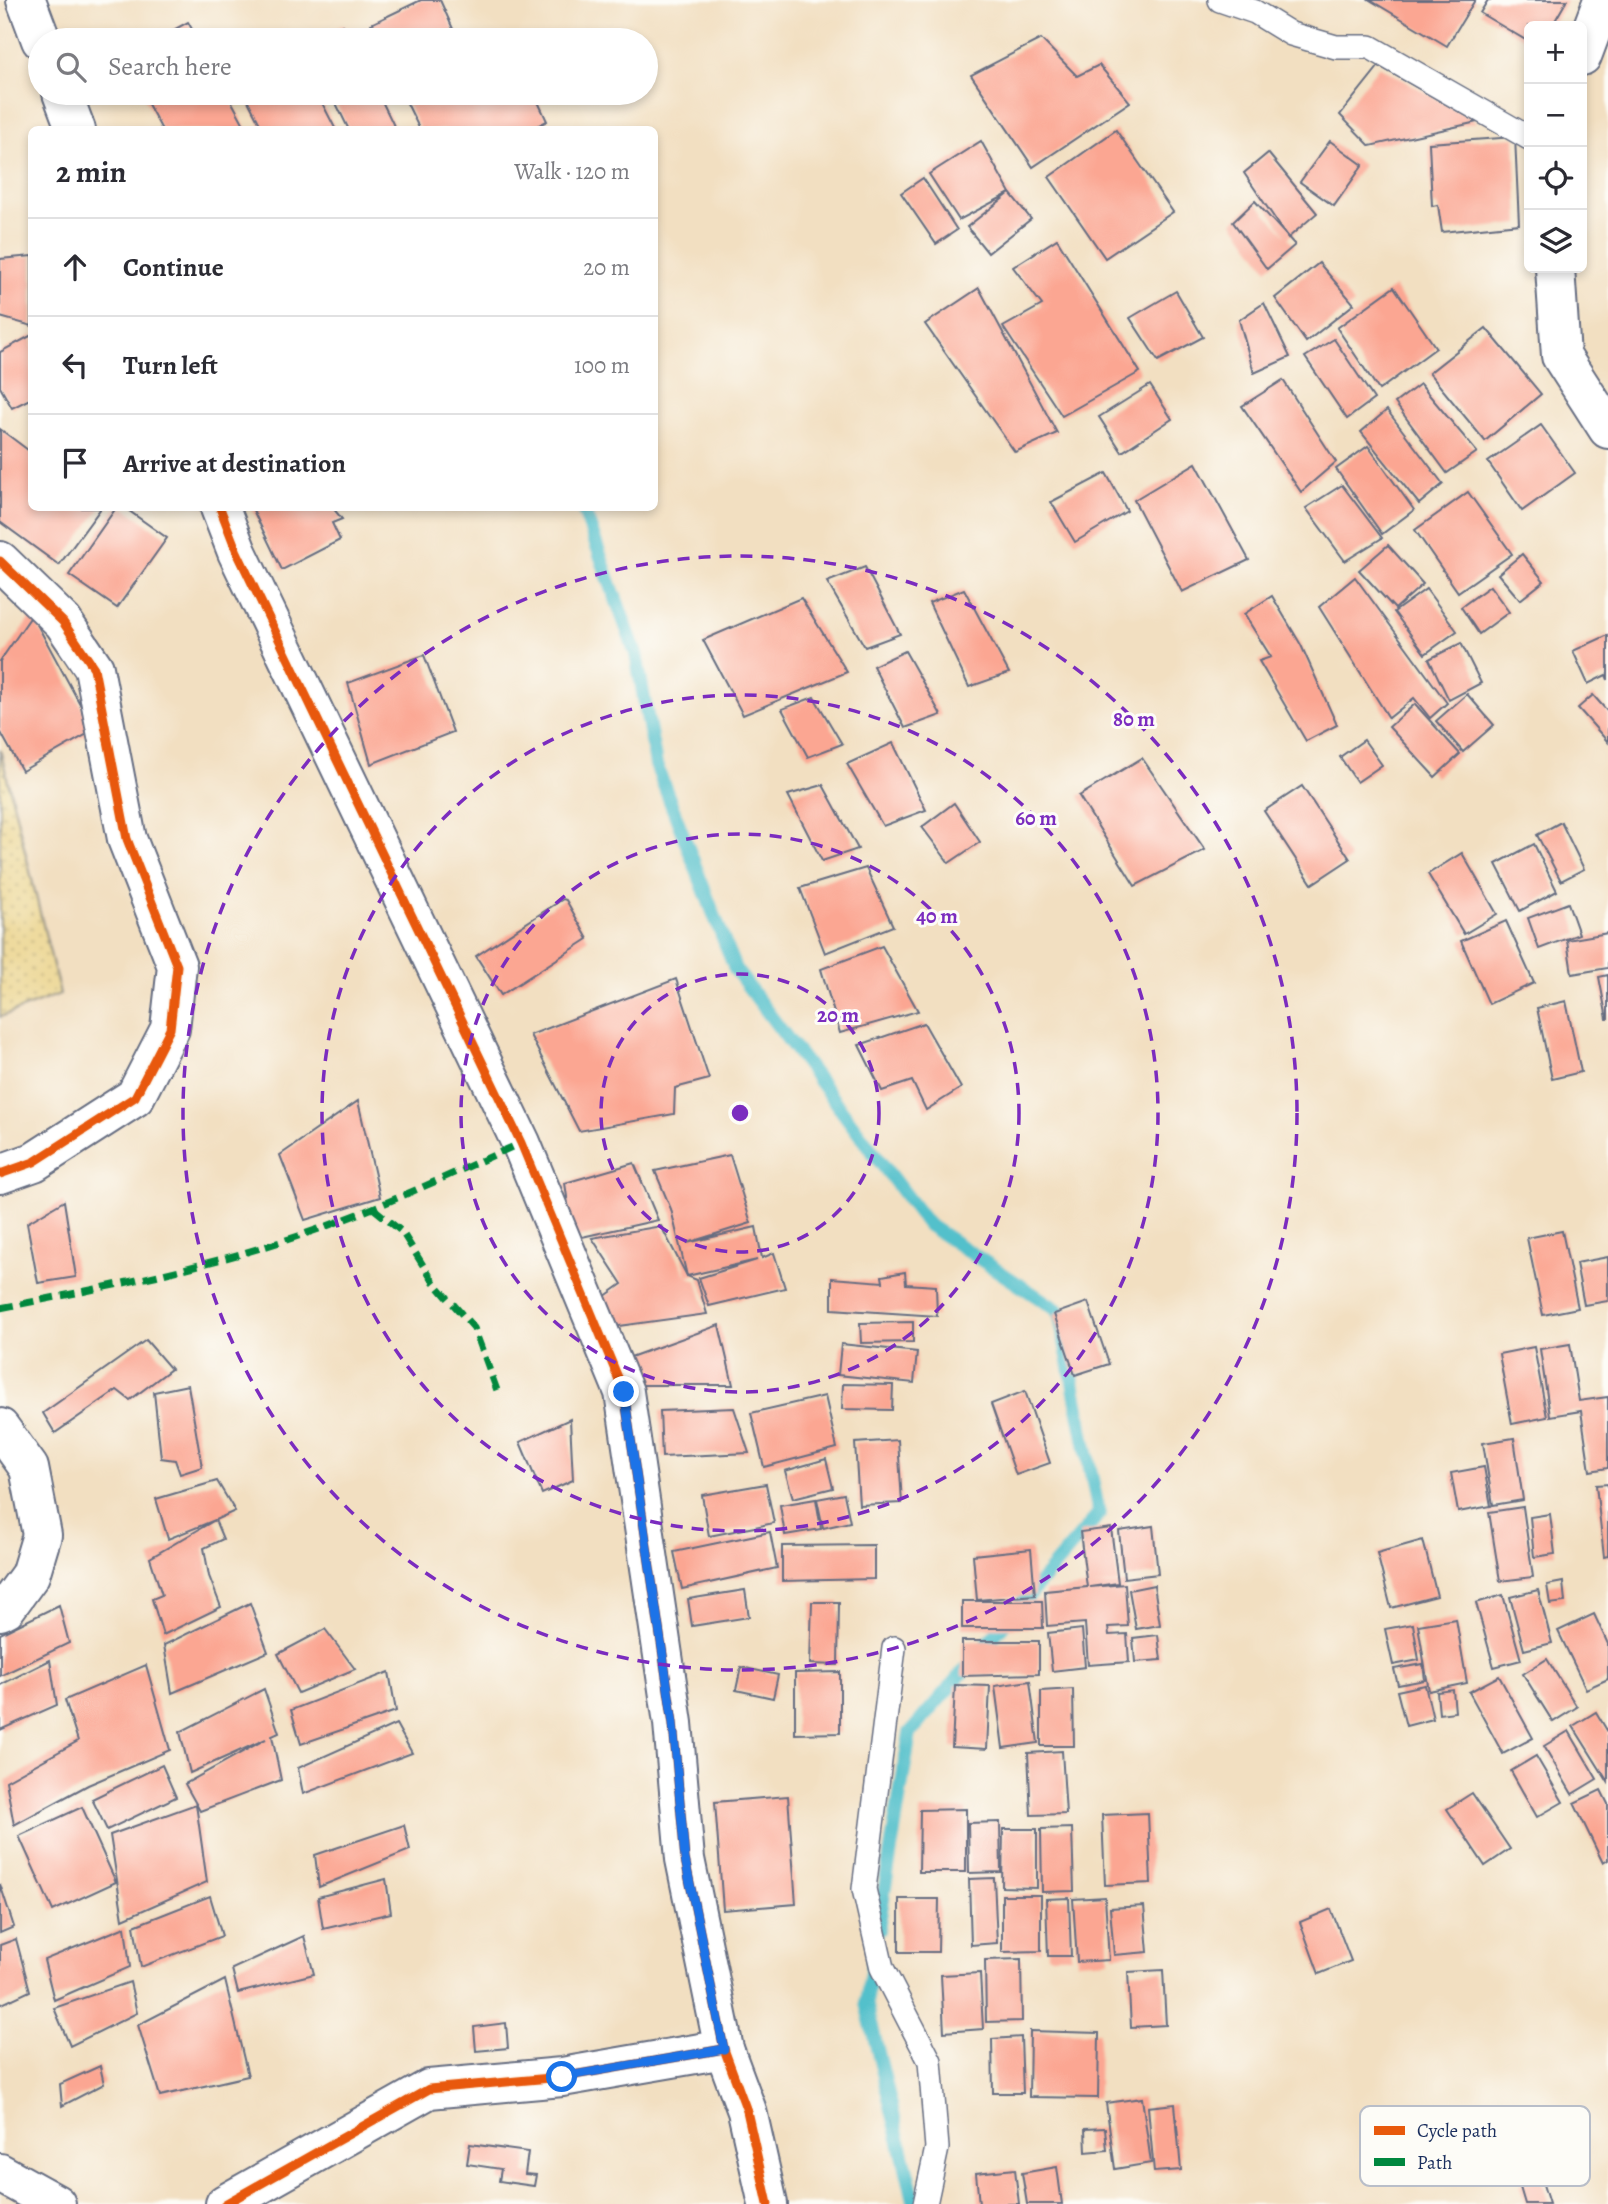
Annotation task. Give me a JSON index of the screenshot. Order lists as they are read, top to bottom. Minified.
{"legend":["Cycle path","Path"],"page":{"map_buttons":["+","−"],"search":"Search here","heading":["2 min","Walk · 120 m"],"list":[["Continue","20 m"],["Turn left","100 m"],"Arrive at destination"]},"rings":["80 m","60 m","40 m","20 m"]}
